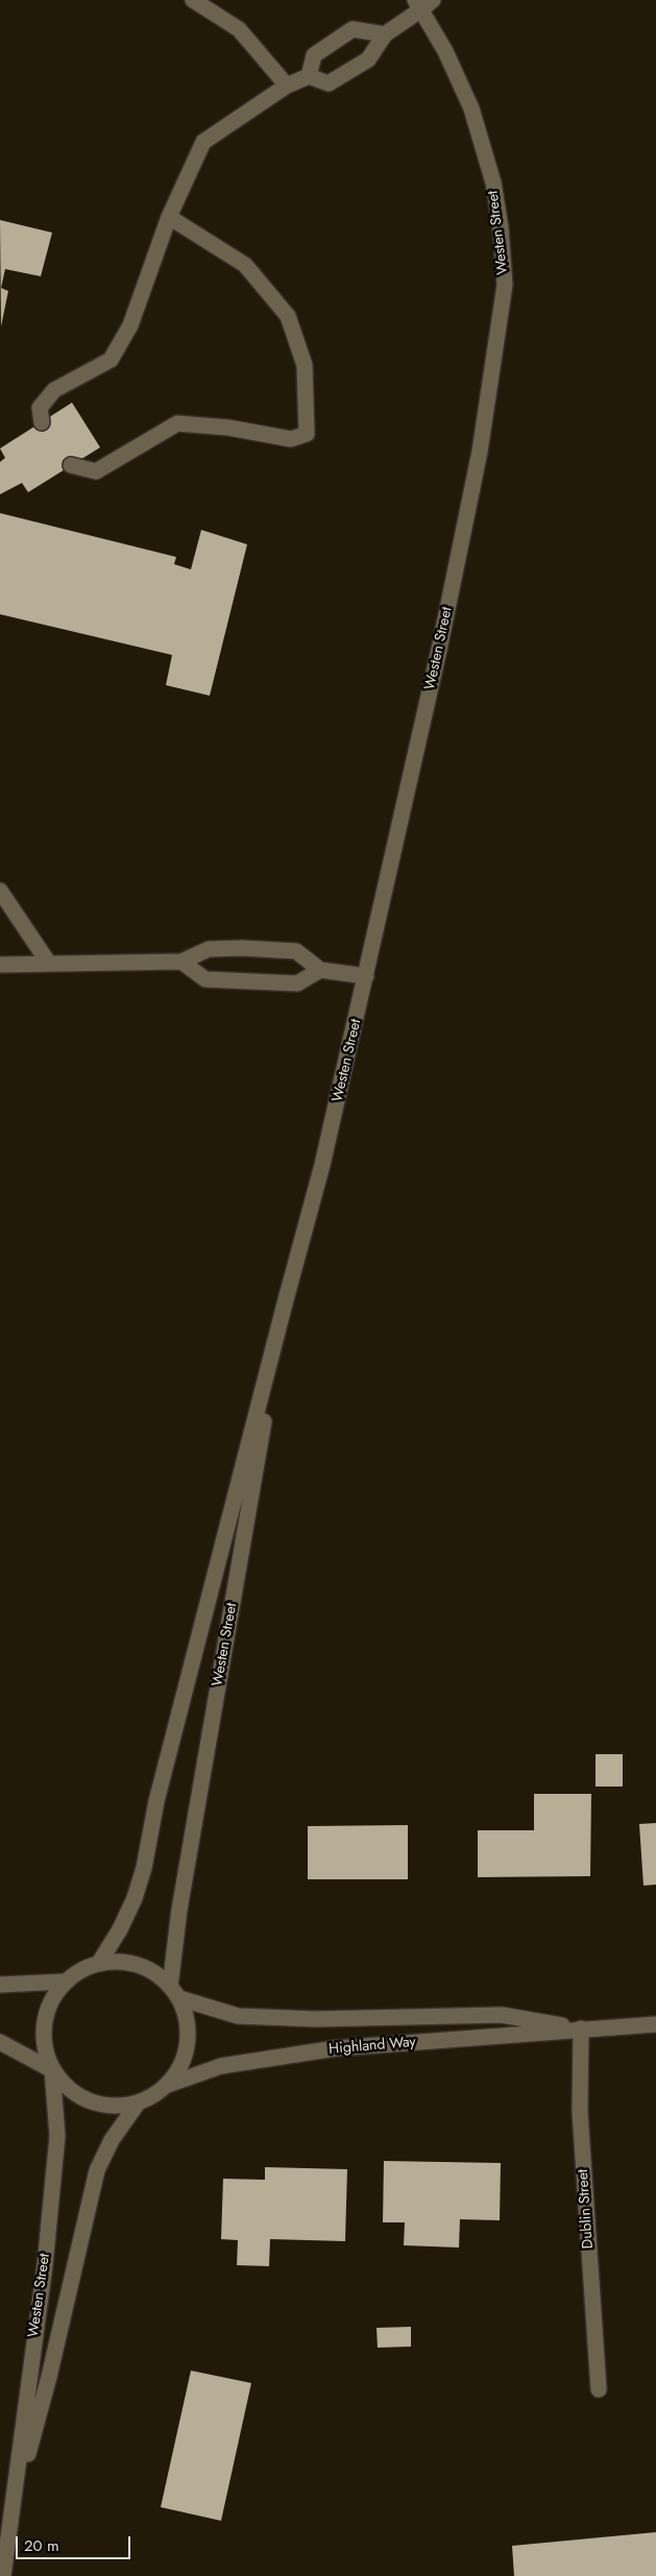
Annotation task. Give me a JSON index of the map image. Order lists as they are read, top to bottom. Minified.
{"streets":{"street":["Westen Street","Highland Way","Dublin Street"]},"crossings":[["Westen Street","Highland Way"],["Highland Way","Dublin Street"]],"scale_bar":"20 m"}
